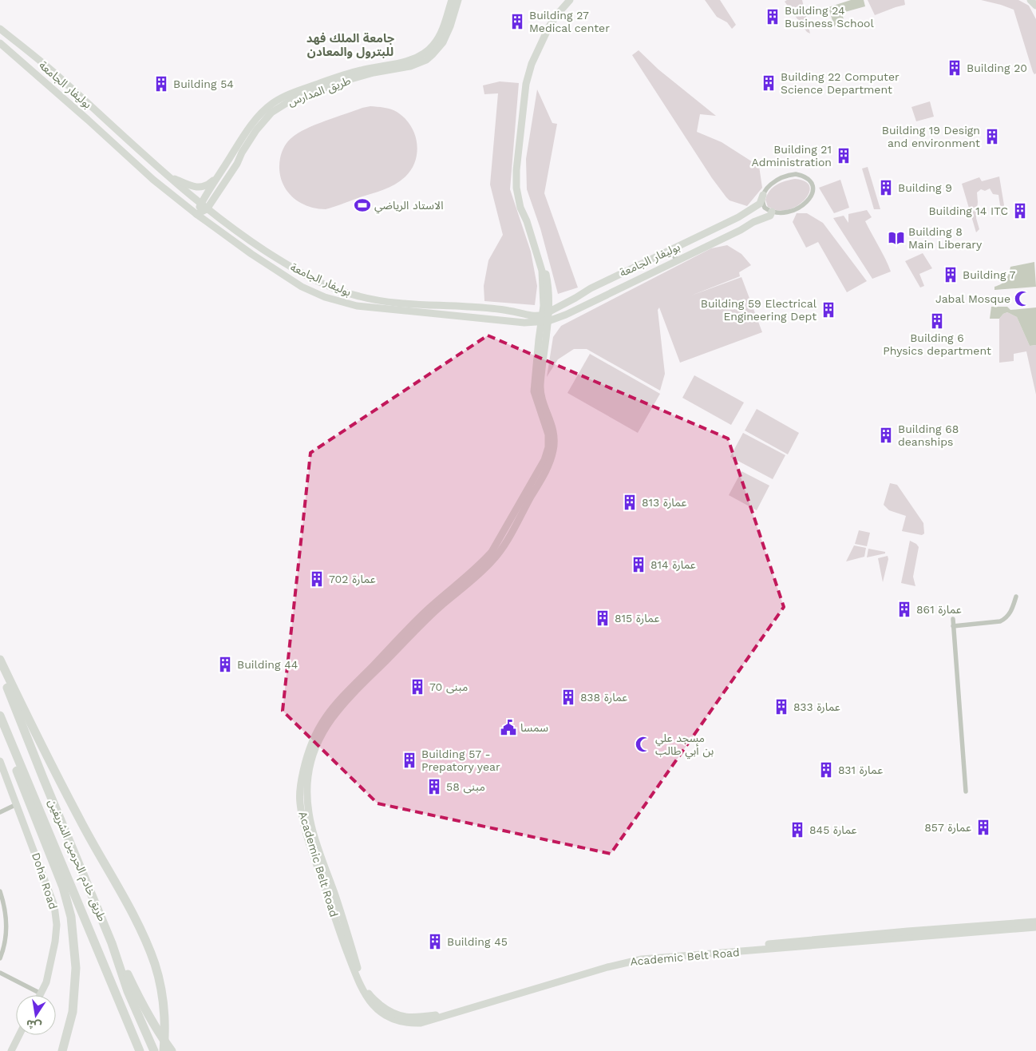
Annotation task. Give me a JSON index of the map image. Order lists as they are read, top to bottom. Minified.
{"streets":{"highway":["طريق خادم الحرمين الشريفين"],"street":["بوليفار الجامعة","طريق المدارس","Academic Belt Road","Doha Road"]},"crossings":[["بوليفار الجامعة","طريق المدارس"],["بوليفار الجامعة","Academic Belt Road"]],"districts":["جامعة الملك فهد للبترول والمعادن"],"places":{"building":["Building 24 Business School","Building 27 Medical center","Building 20","Building 22 Computer Science Department","Building 54","Building 19 Design and environment","Building 21 Administration","Building 9","Building 14 ITC","Building 7","Building 59 Electrical Engineering Dept","Building 6 Physics department","Building 68 deanships","عمارة 813","عمارة 814","عمارة 702","عمارة 861","عمارة 815","Building 44","مبنى 70","عمارة 838","عمارة 833","Building 57 - Prepatory year","عمارة 831","مبنى 58","عمارة 857","عمارة 845","Building 45"],"sports":["الاستاد الرياضي"],"library":["Building 8 Main Liberary"],"mosque":["Jabal Mosque","مسجد علي بن أبي طالب"],"public building":["سمسا"]},"north":"bottom"}
